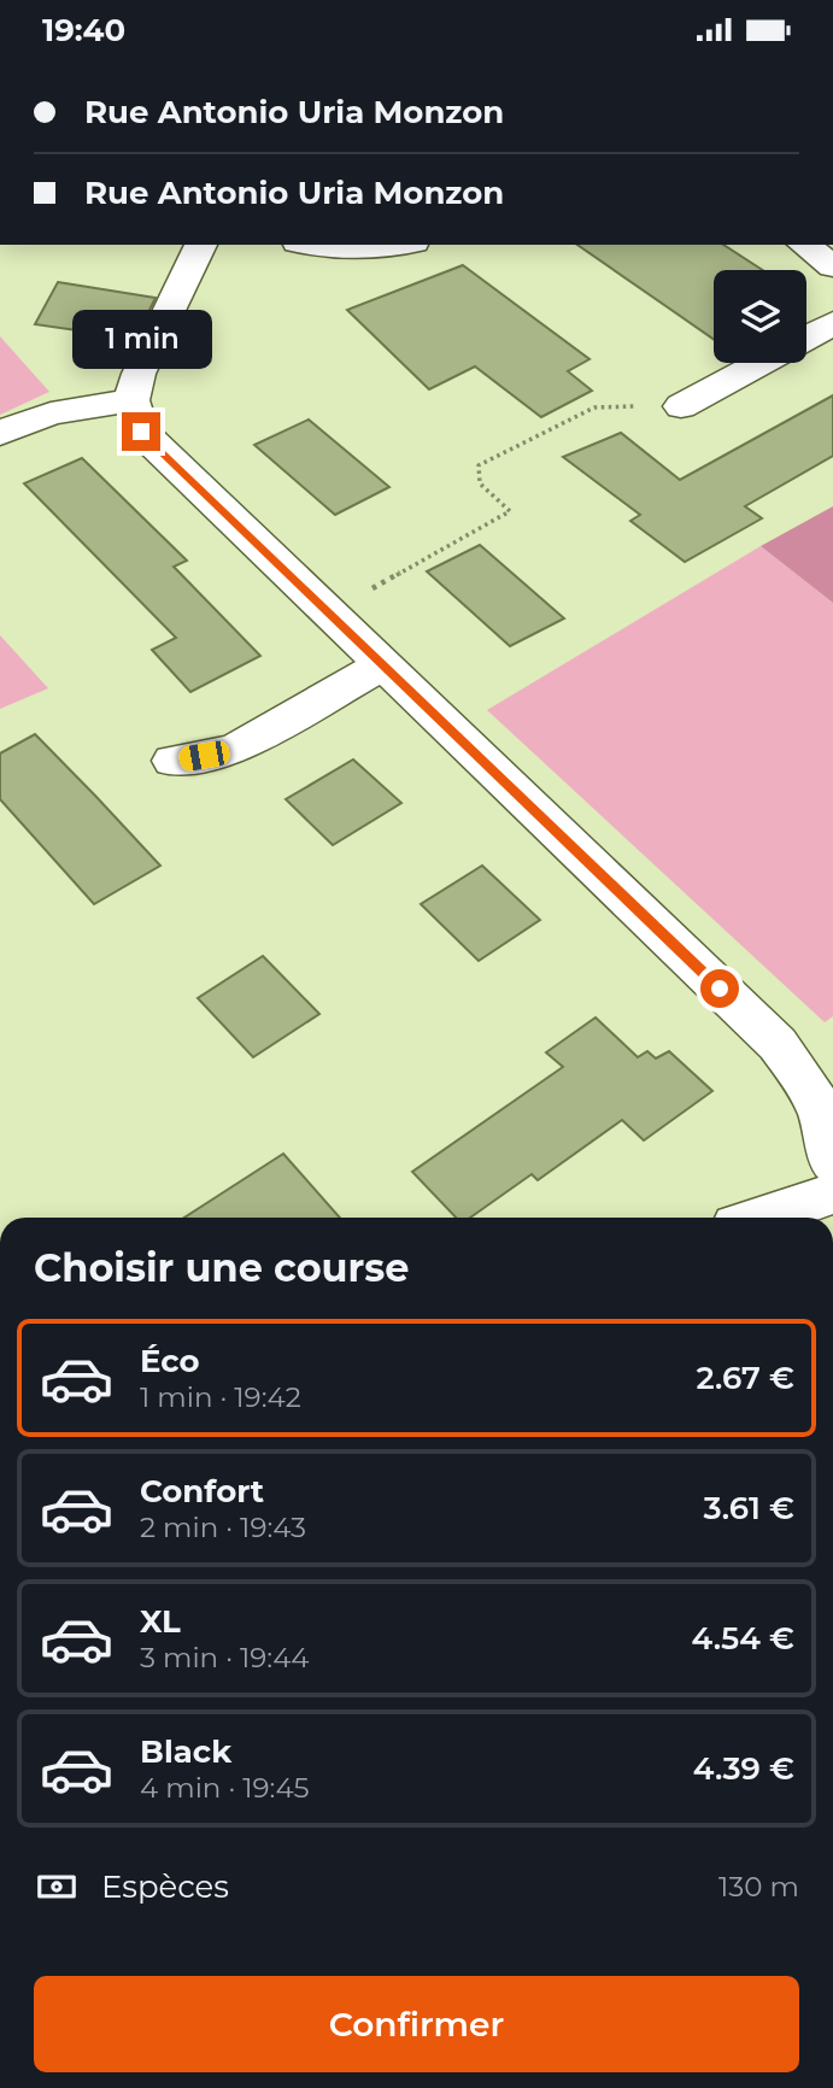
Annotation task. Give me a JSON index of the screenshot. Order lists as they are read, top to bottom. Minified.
{"page":{"status":"19:40","banner":["Rue Antonio Uria Monzon","Rue Antonio Uria Monzon"],"bubble":"1 min","heading":"Choisir une course","list":[{"name":"Éco","note":"1 min · 19:42","value":"2.67 €"},{"name":"Confort","note":"2 min · 19:43","value":"3.61 €"},{"name":"XL","note":"3 min · 19:44","value":"4.54 €"},{"name":"Black","note":"4 min · 19:45","value":"4.39 €"}],"pay":["Espèces","130 m"],"buttons":"Confirmer"}}
